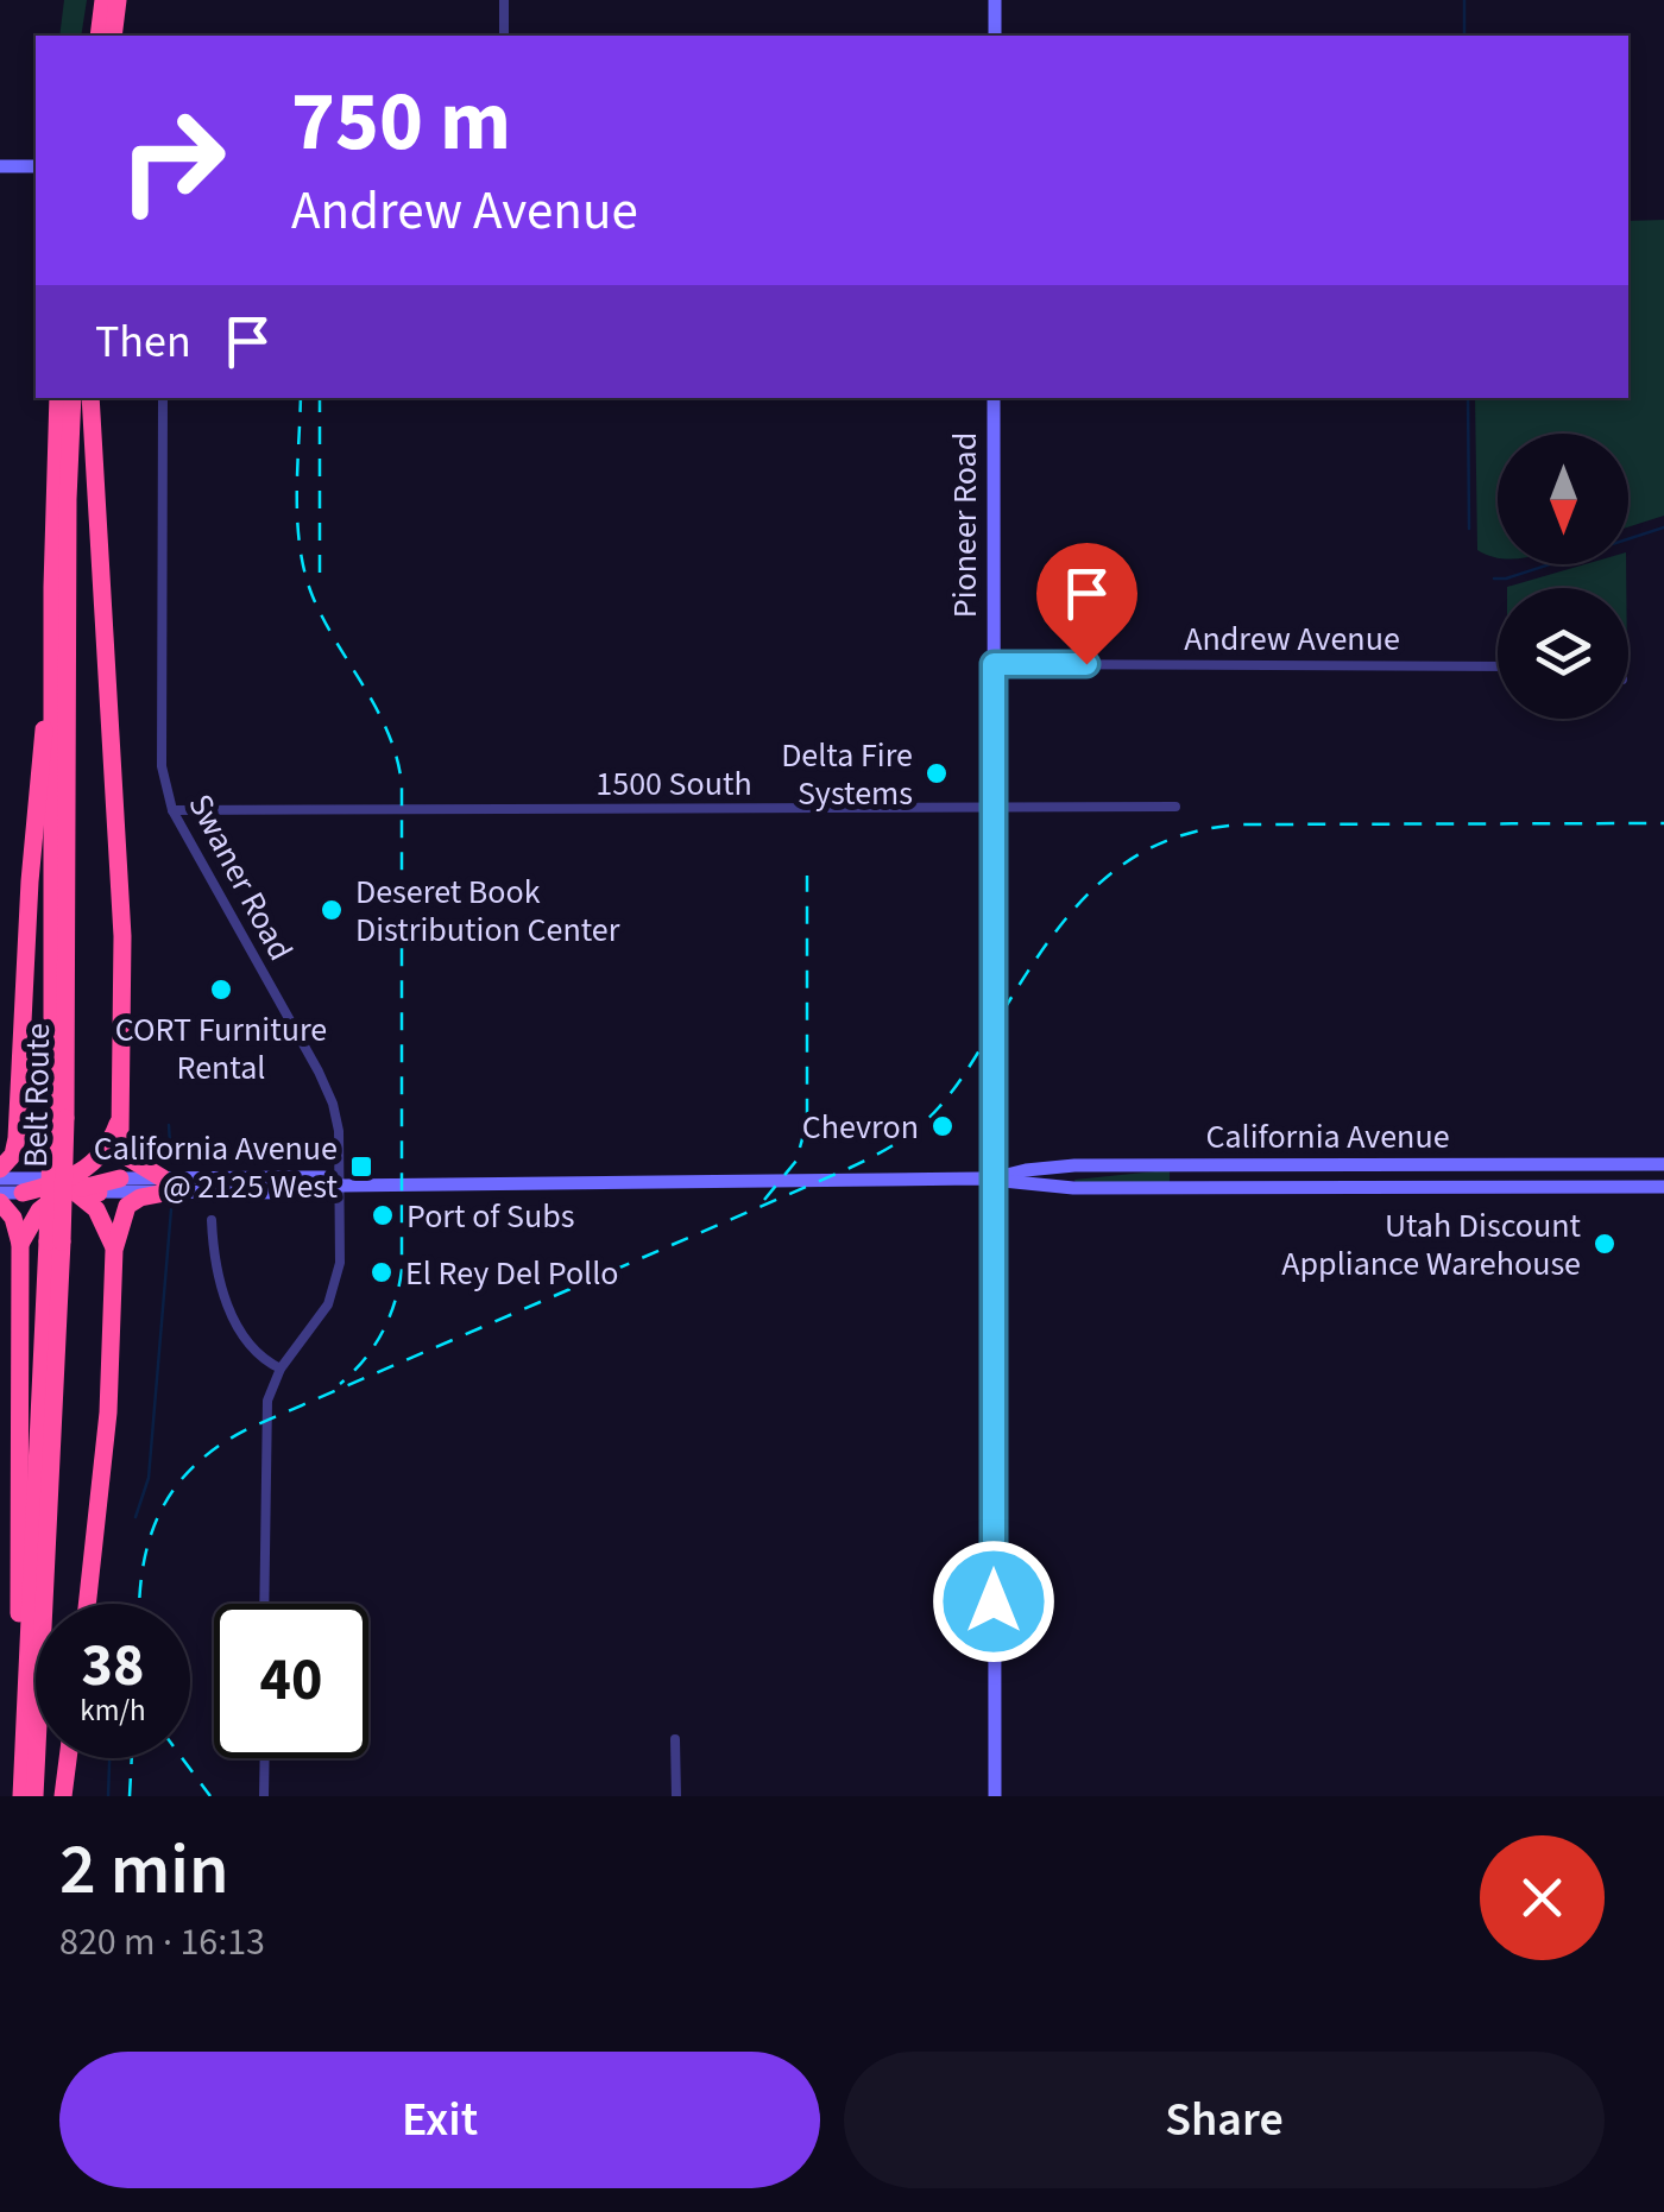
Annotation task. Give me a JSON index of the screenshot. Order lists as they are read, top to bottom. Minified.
{"streets":{"highway":["Belt Route"],"main road":["Pioneer Road","California Avenue"],"street":["Andrew Avenue","1500 South","Swaner Road"]},"crossings":[["Pioneer Road","Andrew Avenue"],["Pioneer Road","1500 South"],["Pioneer Road","California Avenue"],["1500 South","Swaner Road"],["Swaner Road","California Avenue"]],"places":{"other":["Delta Fire Systems","Deseret Book Distribution Center","CORT Furniture Rental","Chevron","Port of Subs","Utah Discount Appliance Warehouse","El Rey Del Pollo"],"transit":["California Avenue @ 2125 West"]},"north":"bottom","page":{"turn":["750 m","Andrew Avenue"],"then":"Then","speed":"38 km/h","limit":"40","heading":["2 min","820 m · 16:13"],"buttons":["Exit","Share"]}}
